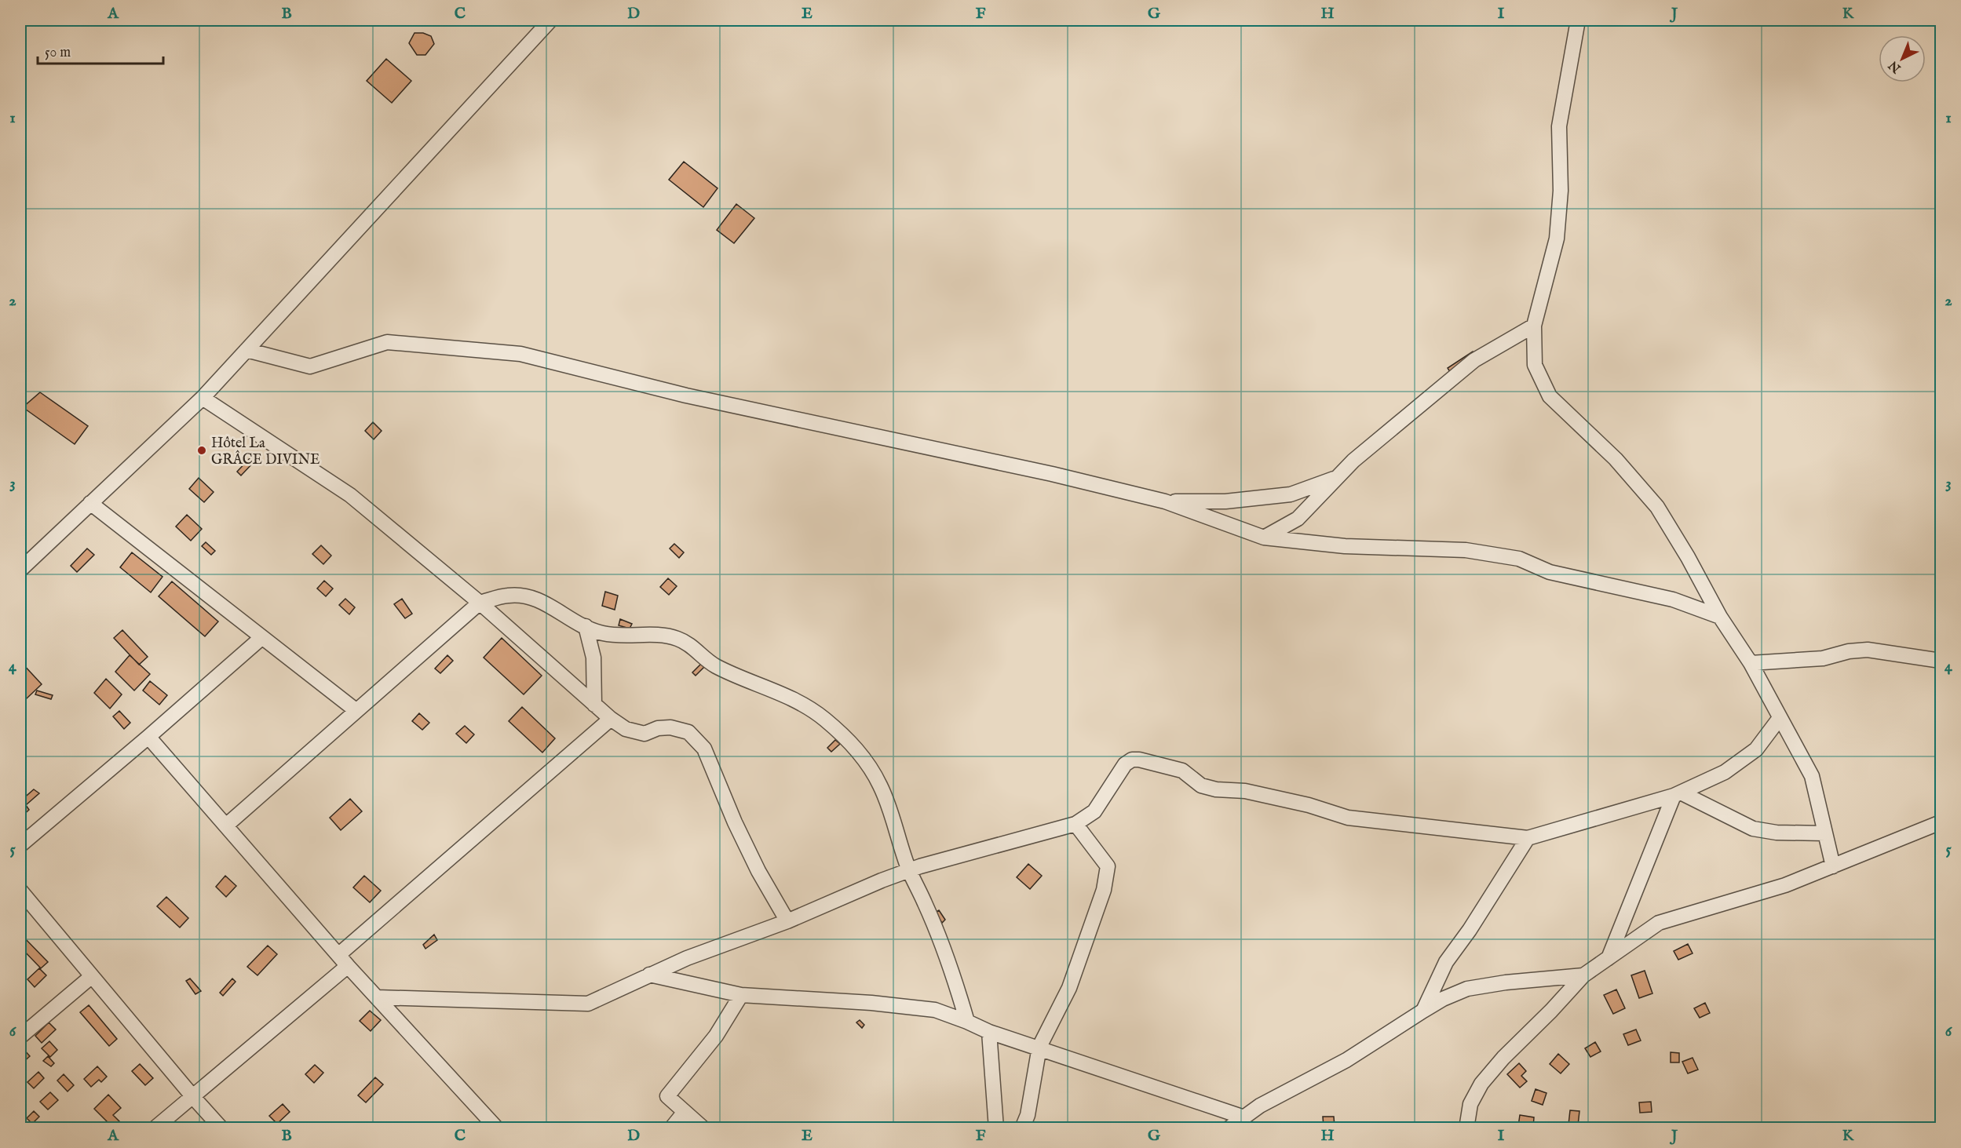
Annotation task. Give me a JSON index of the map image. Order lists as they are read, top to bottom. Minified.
{"places":["Hôtel La GRÂCE DIVINE"],"scale_bar":"50 m","north":"bottom left","grid":{"columns":["A","B","C","D","E","F","G","H","I","J","K"],"rows":["1","2","3","4","5","6"]}}
